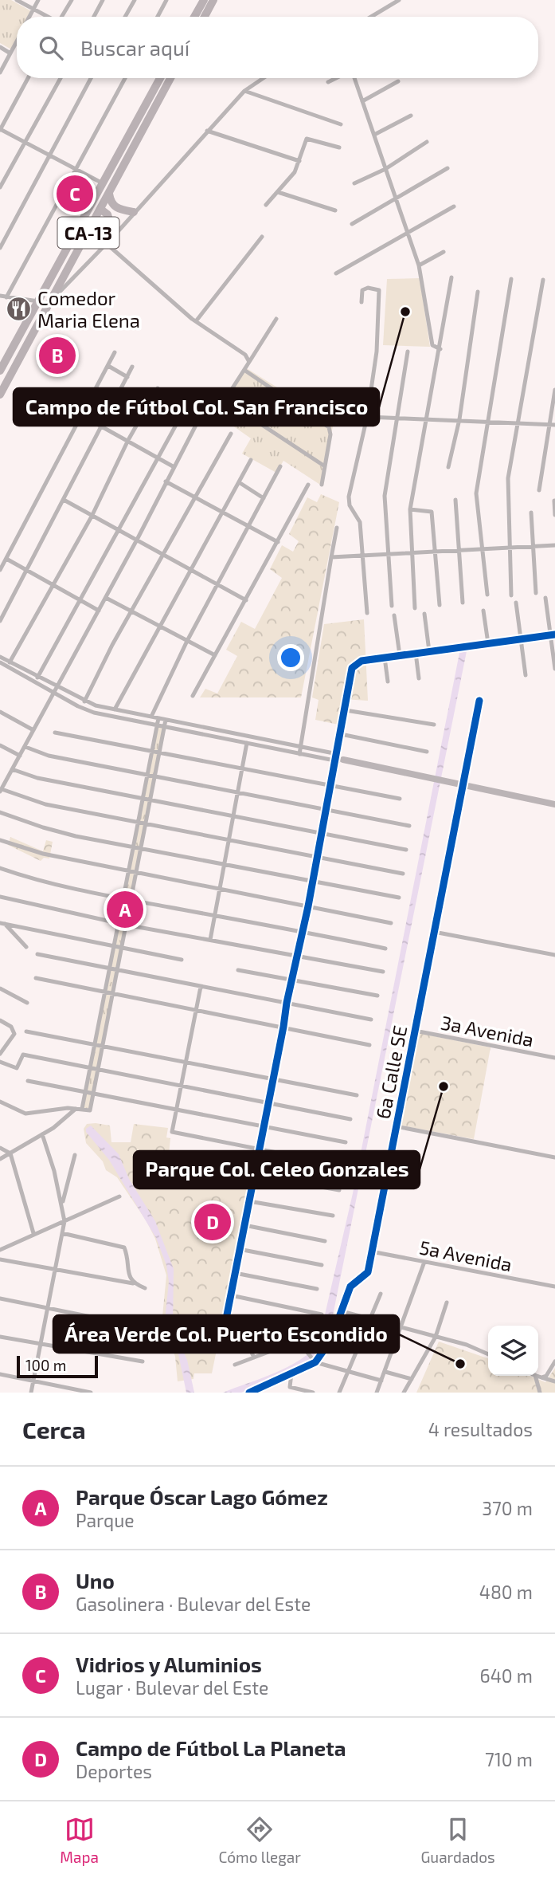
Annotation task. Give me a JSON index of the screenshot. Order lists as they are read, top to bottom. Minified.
{"streets":{"highway":["CA-13"],"street":["3a Avenida","6a Calle SE","5a Avenida"]},"crossings":[["3a Avenida","6a Calle SE"],["6a Calle SE","5a Avenida"]],"places":{"restaurant":["Comedor Maria Elena"],"other":["Campo de Fútbol Col. San Francisco","Parque Col. Celeo Gonzales","Área Verde Col. Puerto Escondido"]},"scale_bar":"100 m","page":{"search":"Buscar aquí","pins":["C","B","A","D"],"scale":"100 m","heading":["Cerca","4 resultados"],"list":[{"mark":"A","name":"Parque Óscar Lago Gómez","note":"Parque","value":"370 m"},{"mark":"B","name":"Uno","note":"Gasolinera · Bulevar del Este","value":"480 m"},{"mark":"C","name":"Vidrios y Aluminios","note":"Lugar · Bulevar del Este","value":"640 m"},{"mark":"D","name":"Campo de Fútbol La Planeta","note":"Deportes","value":"710 m"}],"nav":["Mapa","Cómo llegar","Guardados"]}}
